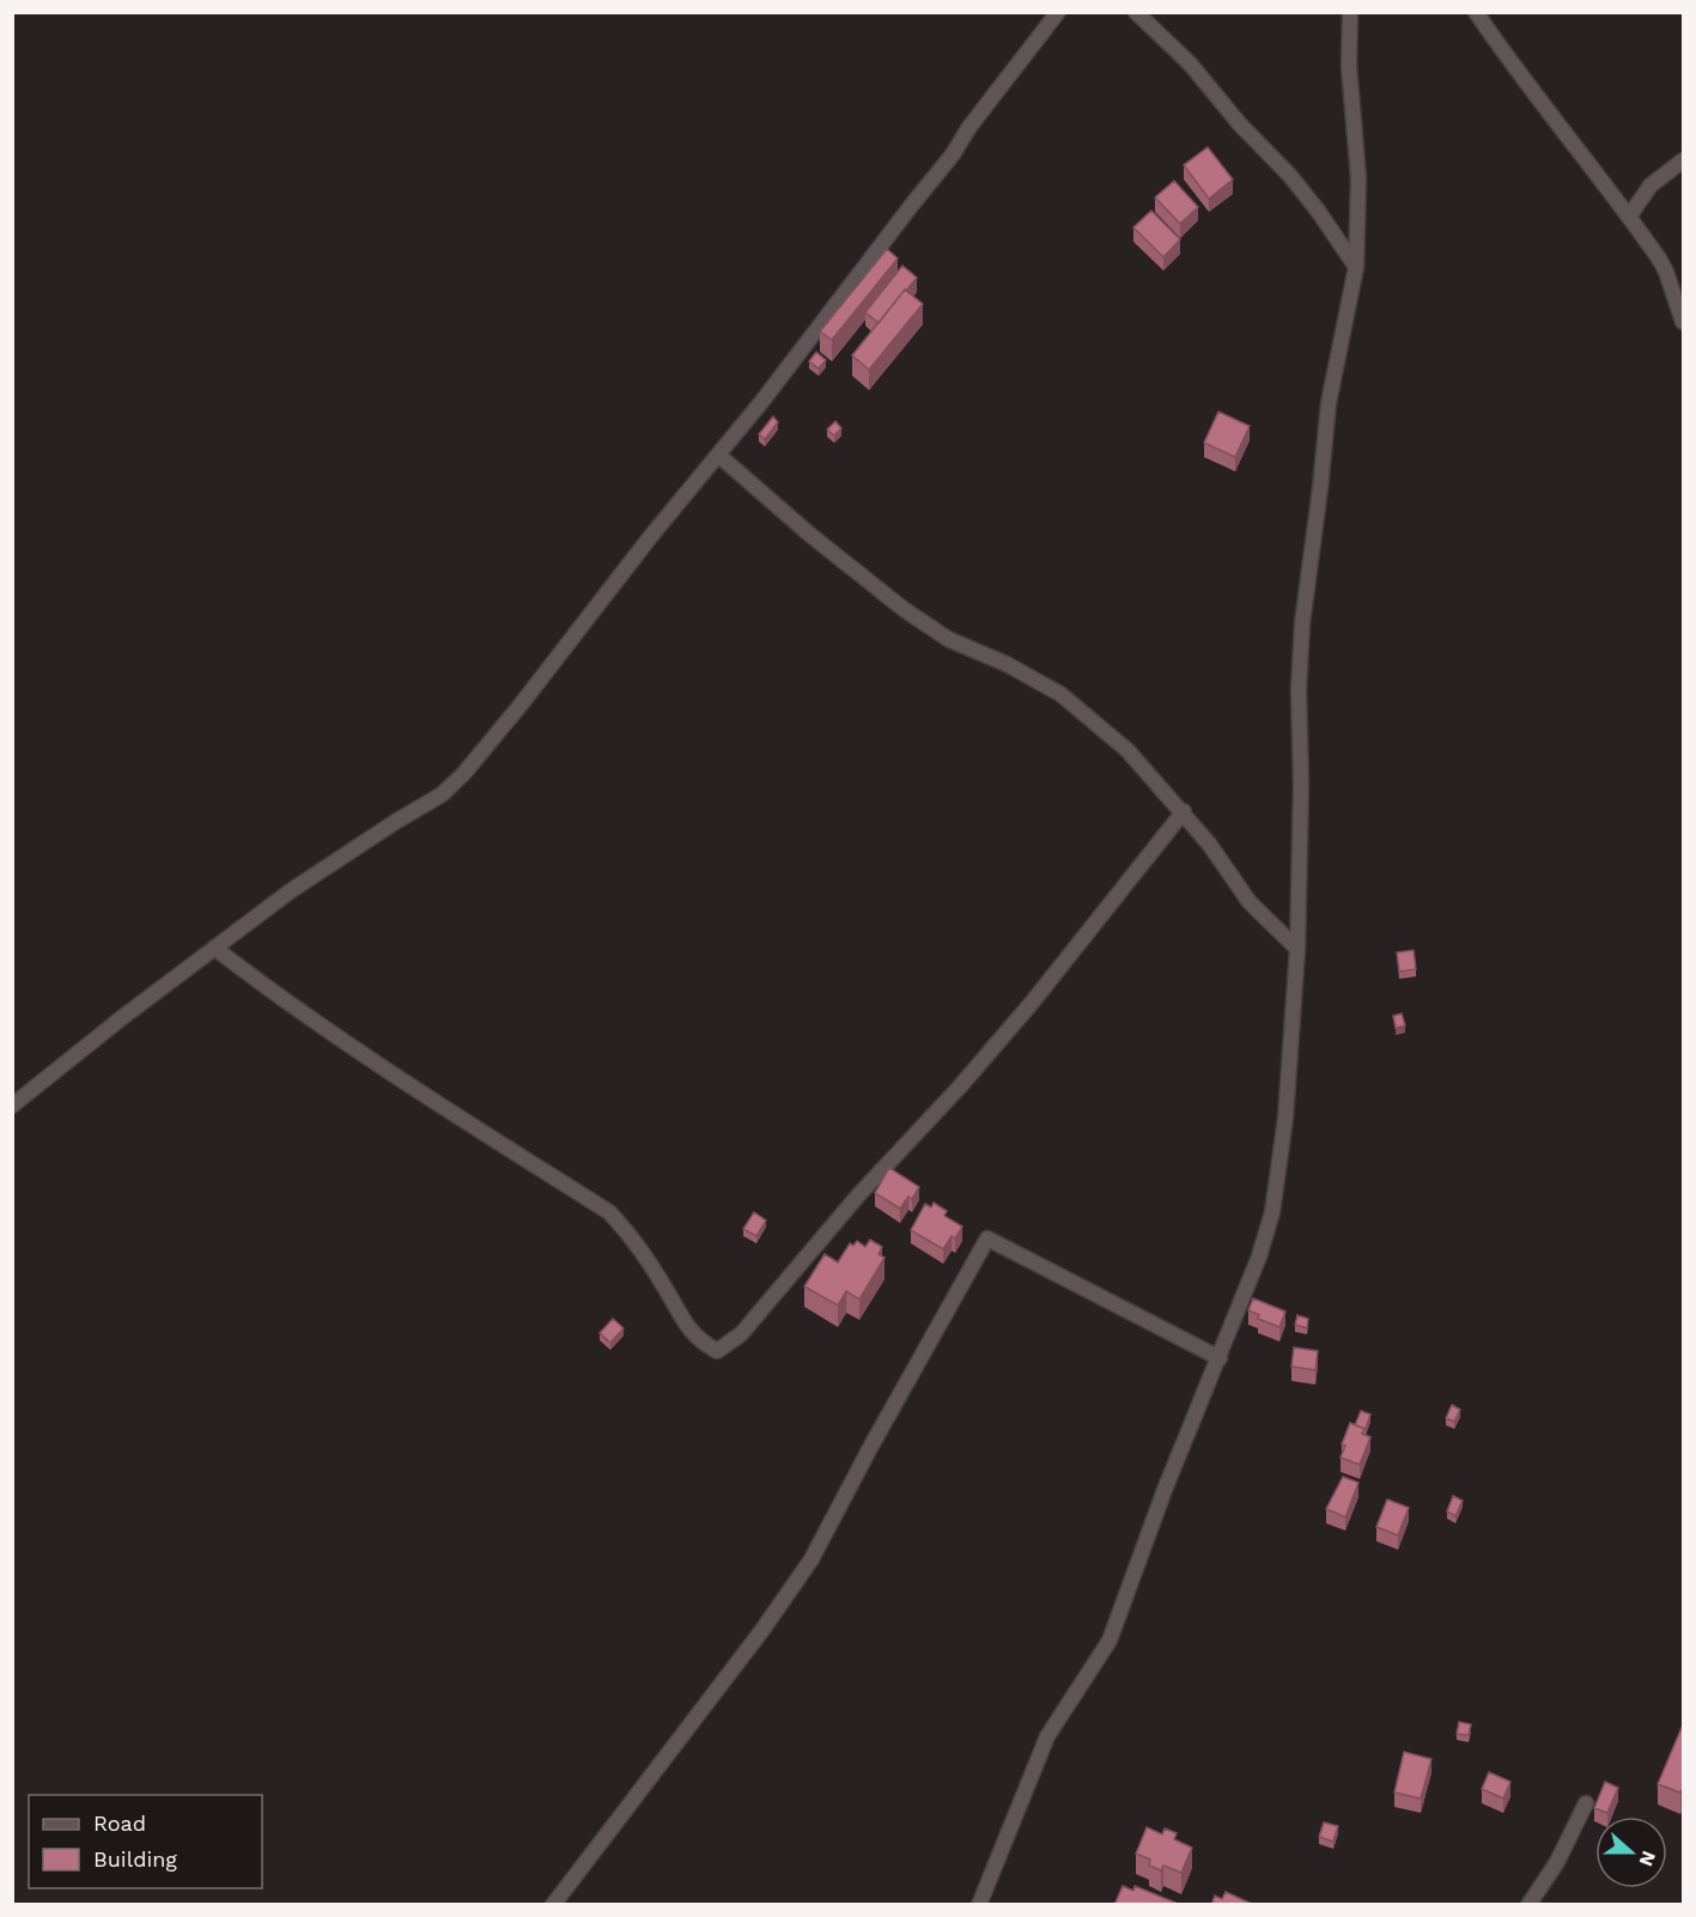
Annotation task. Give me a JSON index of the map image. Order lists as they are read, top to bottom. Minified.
{"legend":["Road","Building"],"north":"right"}
